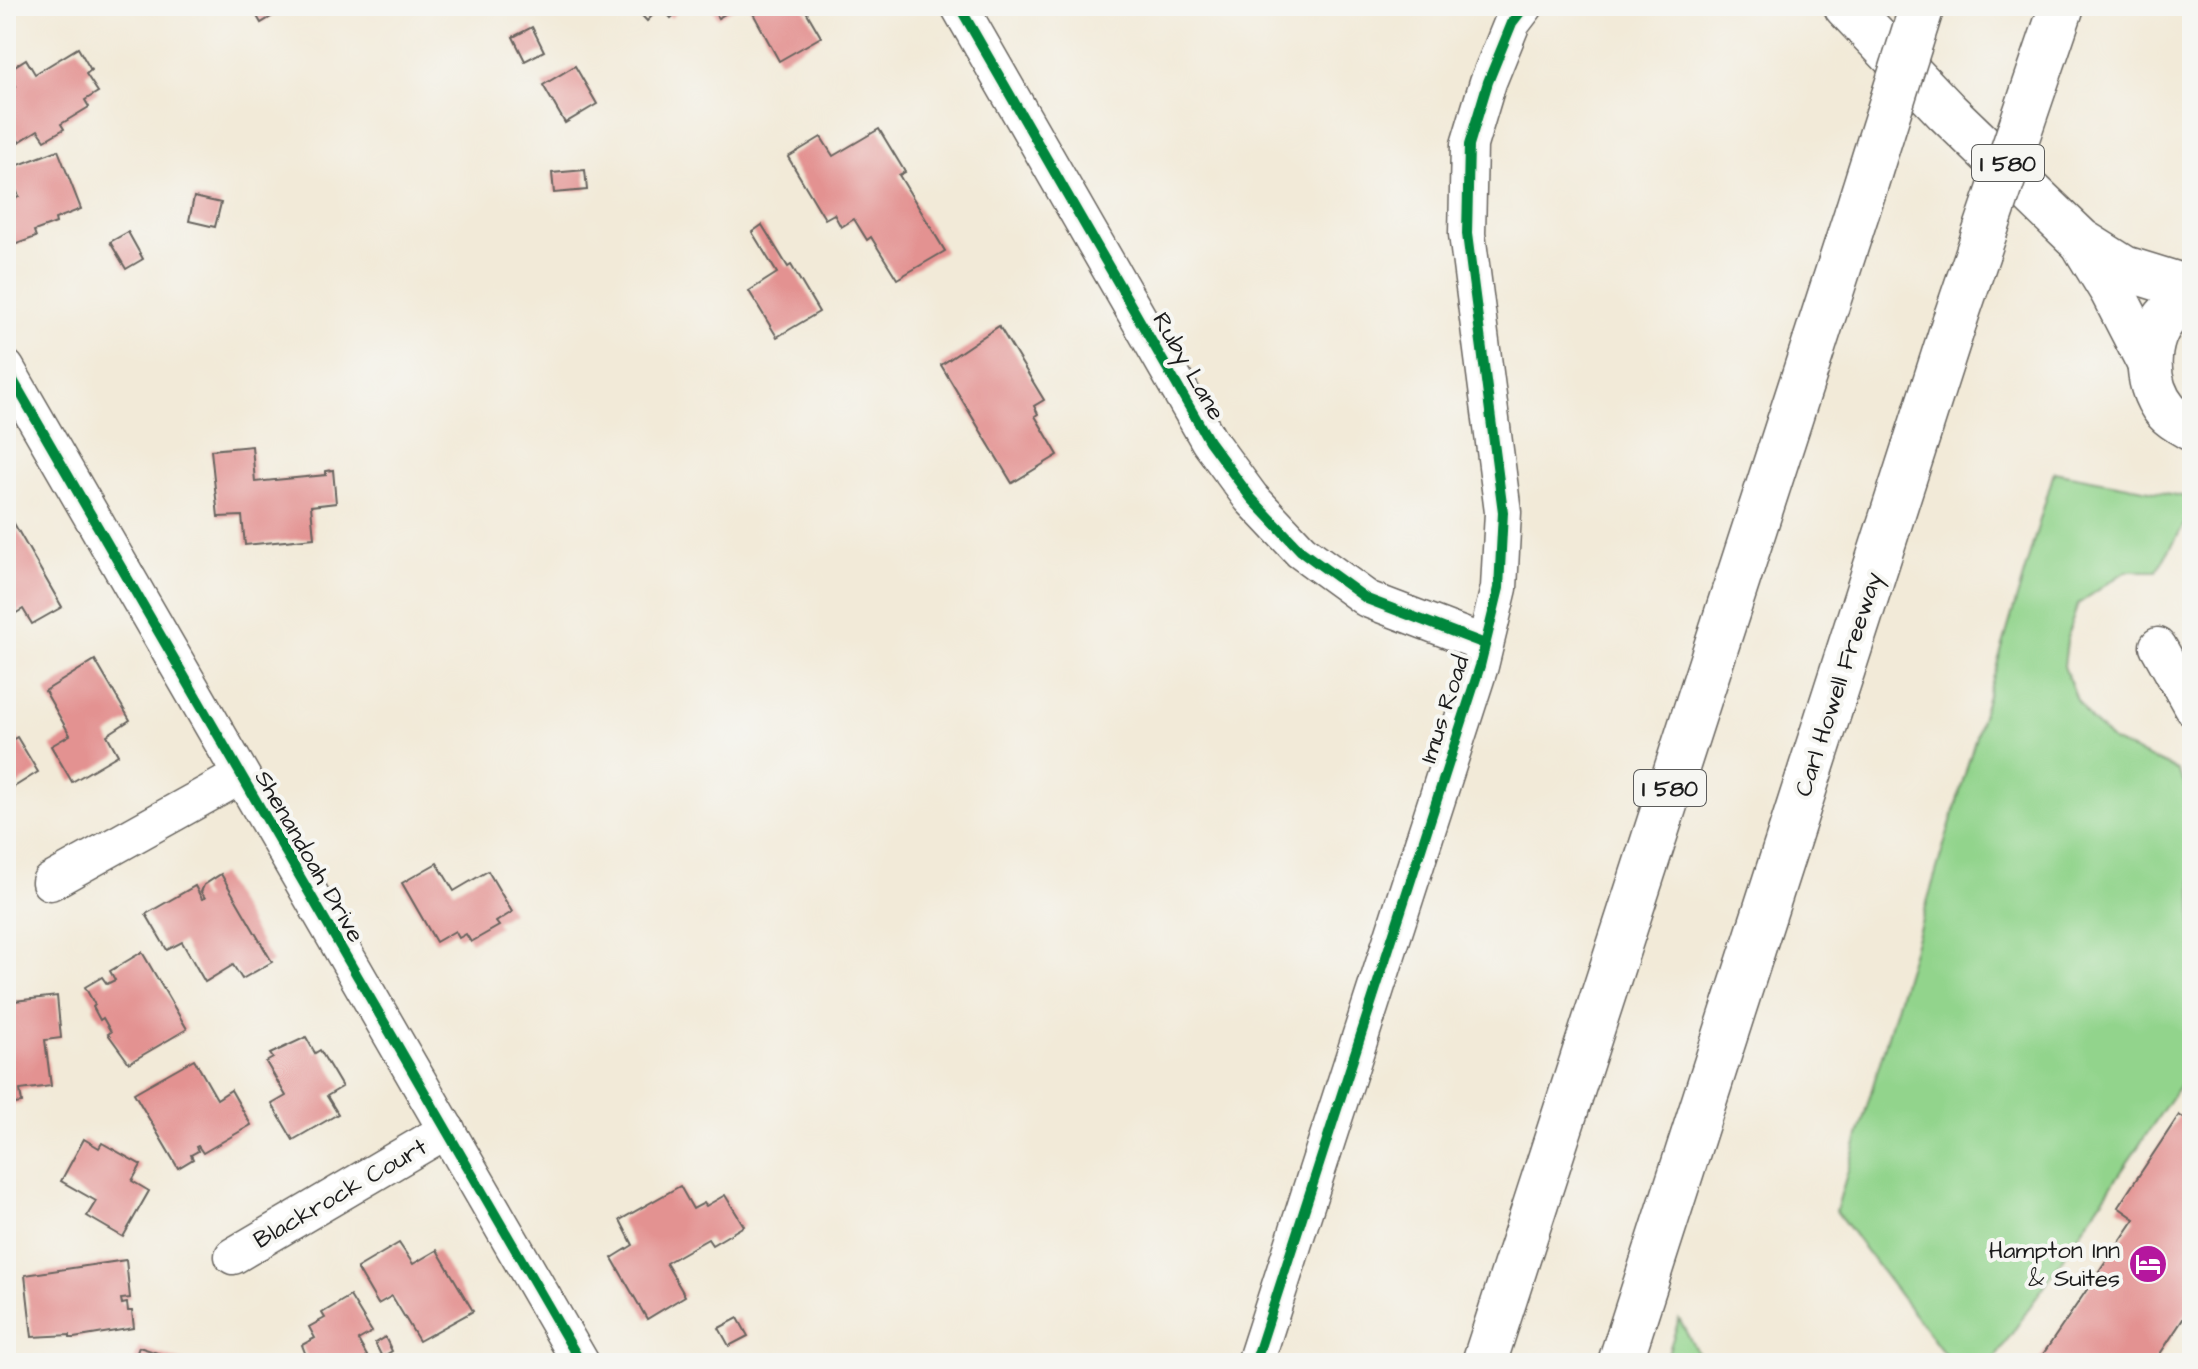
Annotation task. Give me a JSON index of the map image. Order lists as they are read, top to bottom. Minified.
{"streets":{"main road":["I 580","Carl Howell Freeway"],"street":["Ruby Lane","Imus Road","Shenandoah Drive","Blackrock Court"]},"crossings":[["Ruby Lane","Imus Road"],["Shenandoah Drive","Blackrock Court"]],"places":{"hotel":["Hampton Inn & Suites"]}}
